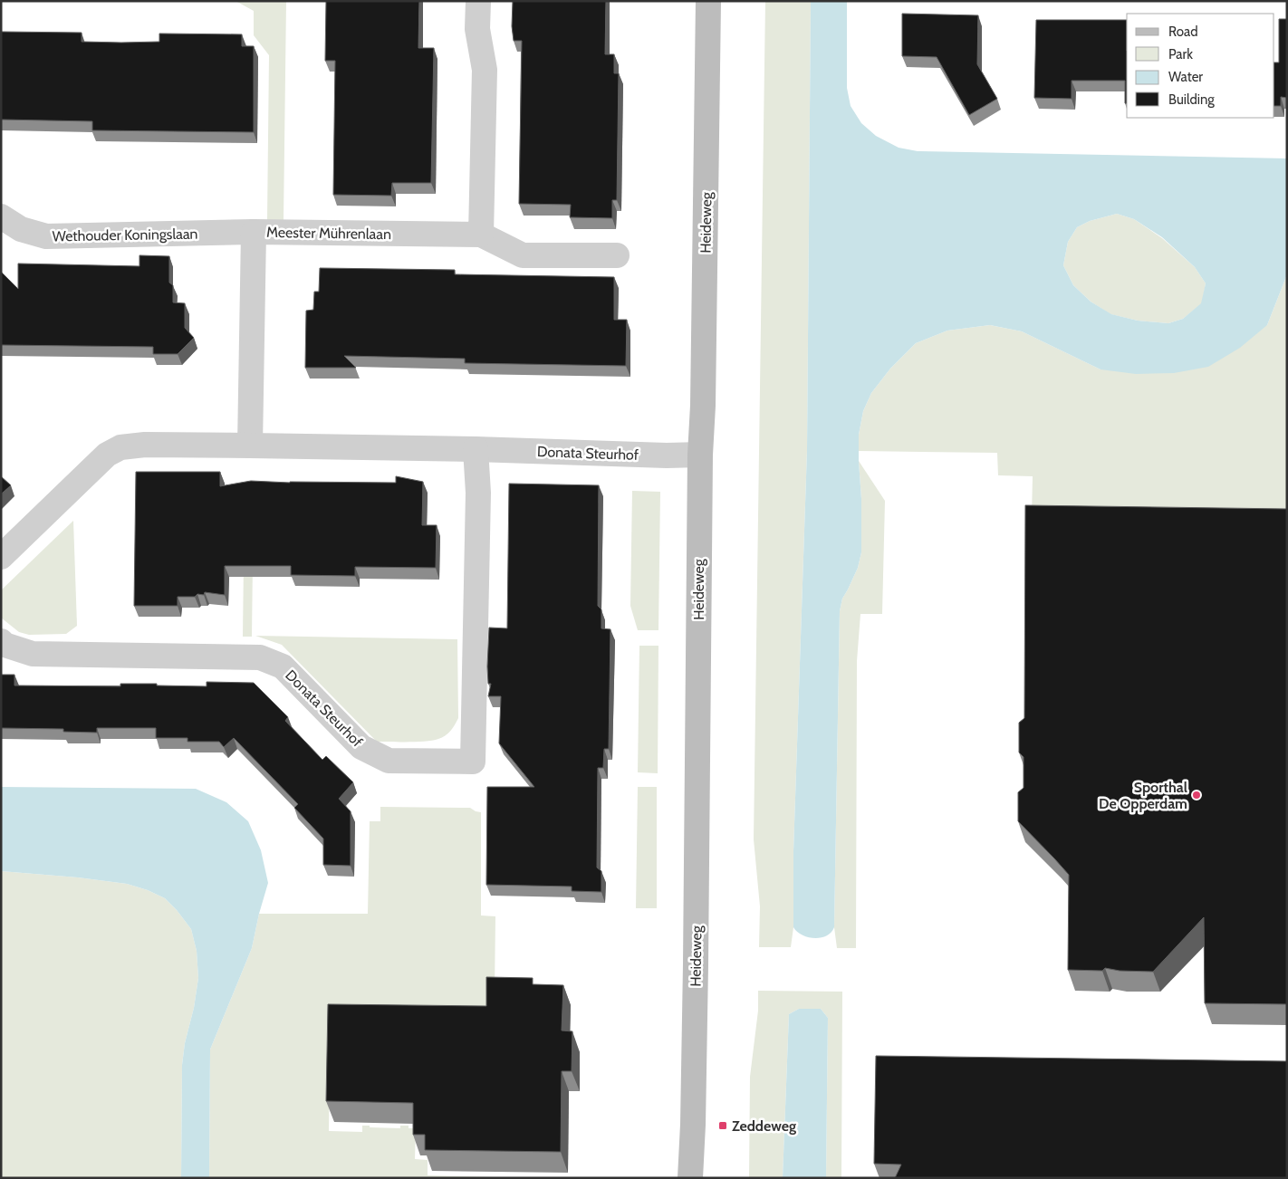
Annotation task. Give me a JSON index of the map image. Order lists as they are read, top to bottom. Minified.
{"streets":{"street":["Heideweg","Meester Mührenlaan","Wethouder Koningslaan","Donata Steurhof"]},"crossings":[["Heideweg","Donata Steurhof"],["Meester Mührenlaan","Wethouder Koningslaan"],["Meester Mührenlaan","Donata Steurhof"]],"places":{"other":["Sporthal De Opperdam"],"transit":["Zeddeweg"]},"legend":["Road","Park","Water","Building"]}
